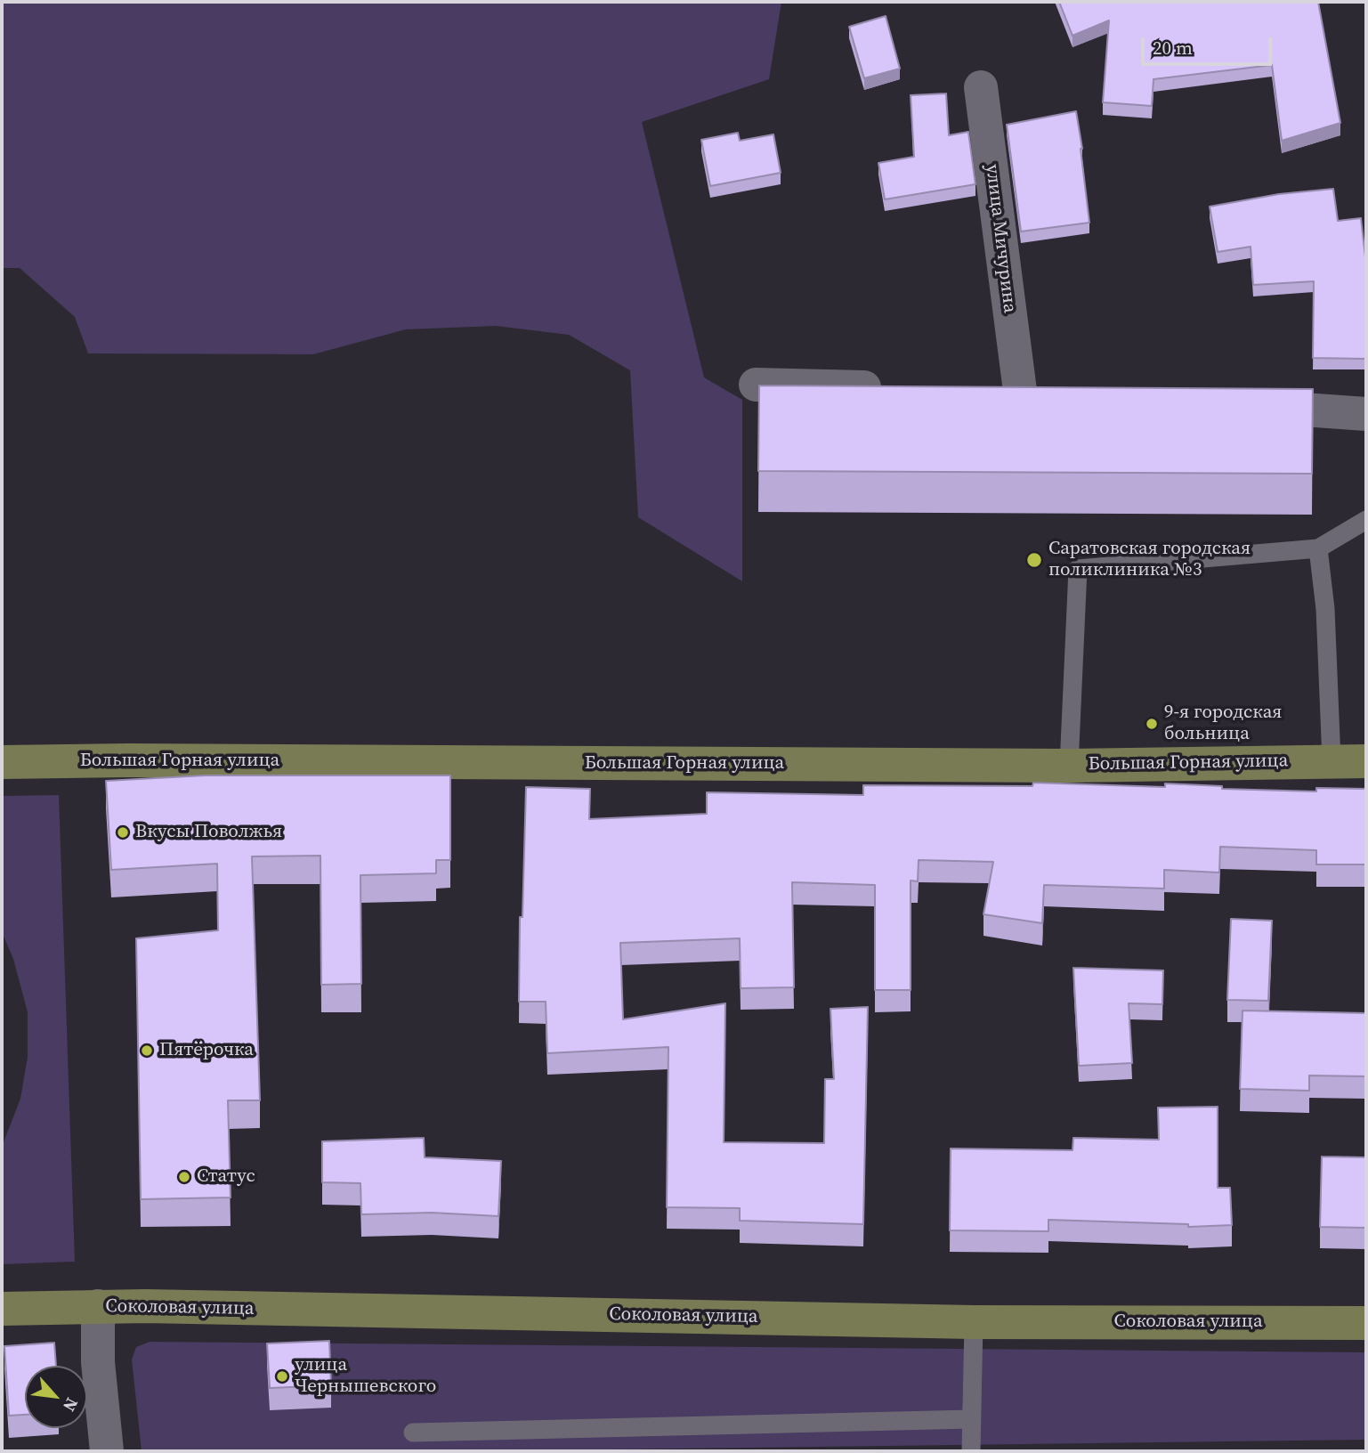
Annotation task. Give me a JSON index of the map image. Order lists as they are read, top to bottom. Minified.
{"streets":{"main road":["Большая Горная улица","Соколовая улица"],"street":["улица Мичурина"]},"places":["Саратовская городская поликлиника №3","9-я городская больница","Вкусы Поволжья","Пятёрочка","Статус","улица Чернышевского"],"scale_bar":"20 m","north":"bottom right"}
